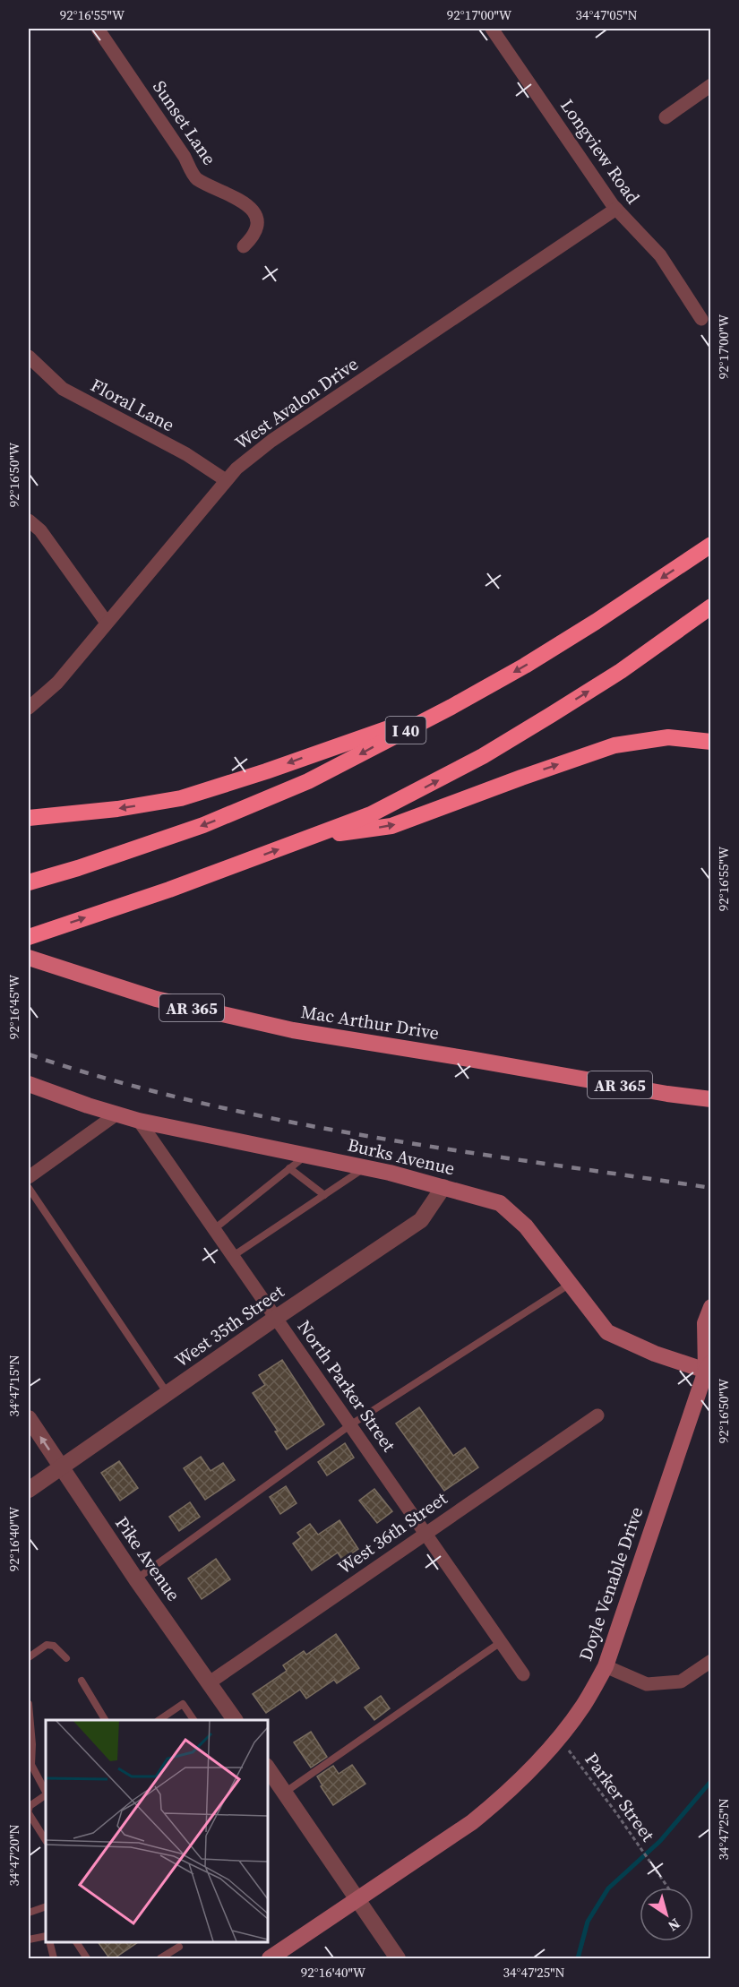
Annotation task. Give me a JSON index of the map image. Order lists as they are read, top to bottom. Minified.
{"streets":{"highway":["I 40"],"main road":["AR 365","Mac Arthur Drive","Burks Avenue","Doyle Venable Drive"],"street":["Sunset Lane","Longview Road","West Avalon Drive","Floral Lane","West 35th Street","North Parker Street","West 36th Street","Pike Avenue"],"path":["Parker Street"]},"crossings":[["Longview Road","West Avalon Drive"],["West Avalon Drive","Floral Lane"],["Burks Avenue","West 35th Street"],["Burks Avenue","North Parker Street"],["Burks Avenue","Doyle Venable Drive"],["West 35th Street","North Parker Street"],["West 35th Street","Pike Avenue"],["North Parker Street","West 36th Street"],["West 36th Street","Pike Avenue"],["Doyle Venable Drive","Parker Street"]],"north":"bottom right","coordinates":["92°16'55\"W","92°17'00\"W","34°47'05\"N","92°16'50\"W","92°16'45\"W","34°47'15\"N","92°16'40\"W","34°47'25\"N","34°47'20\"N"]}
